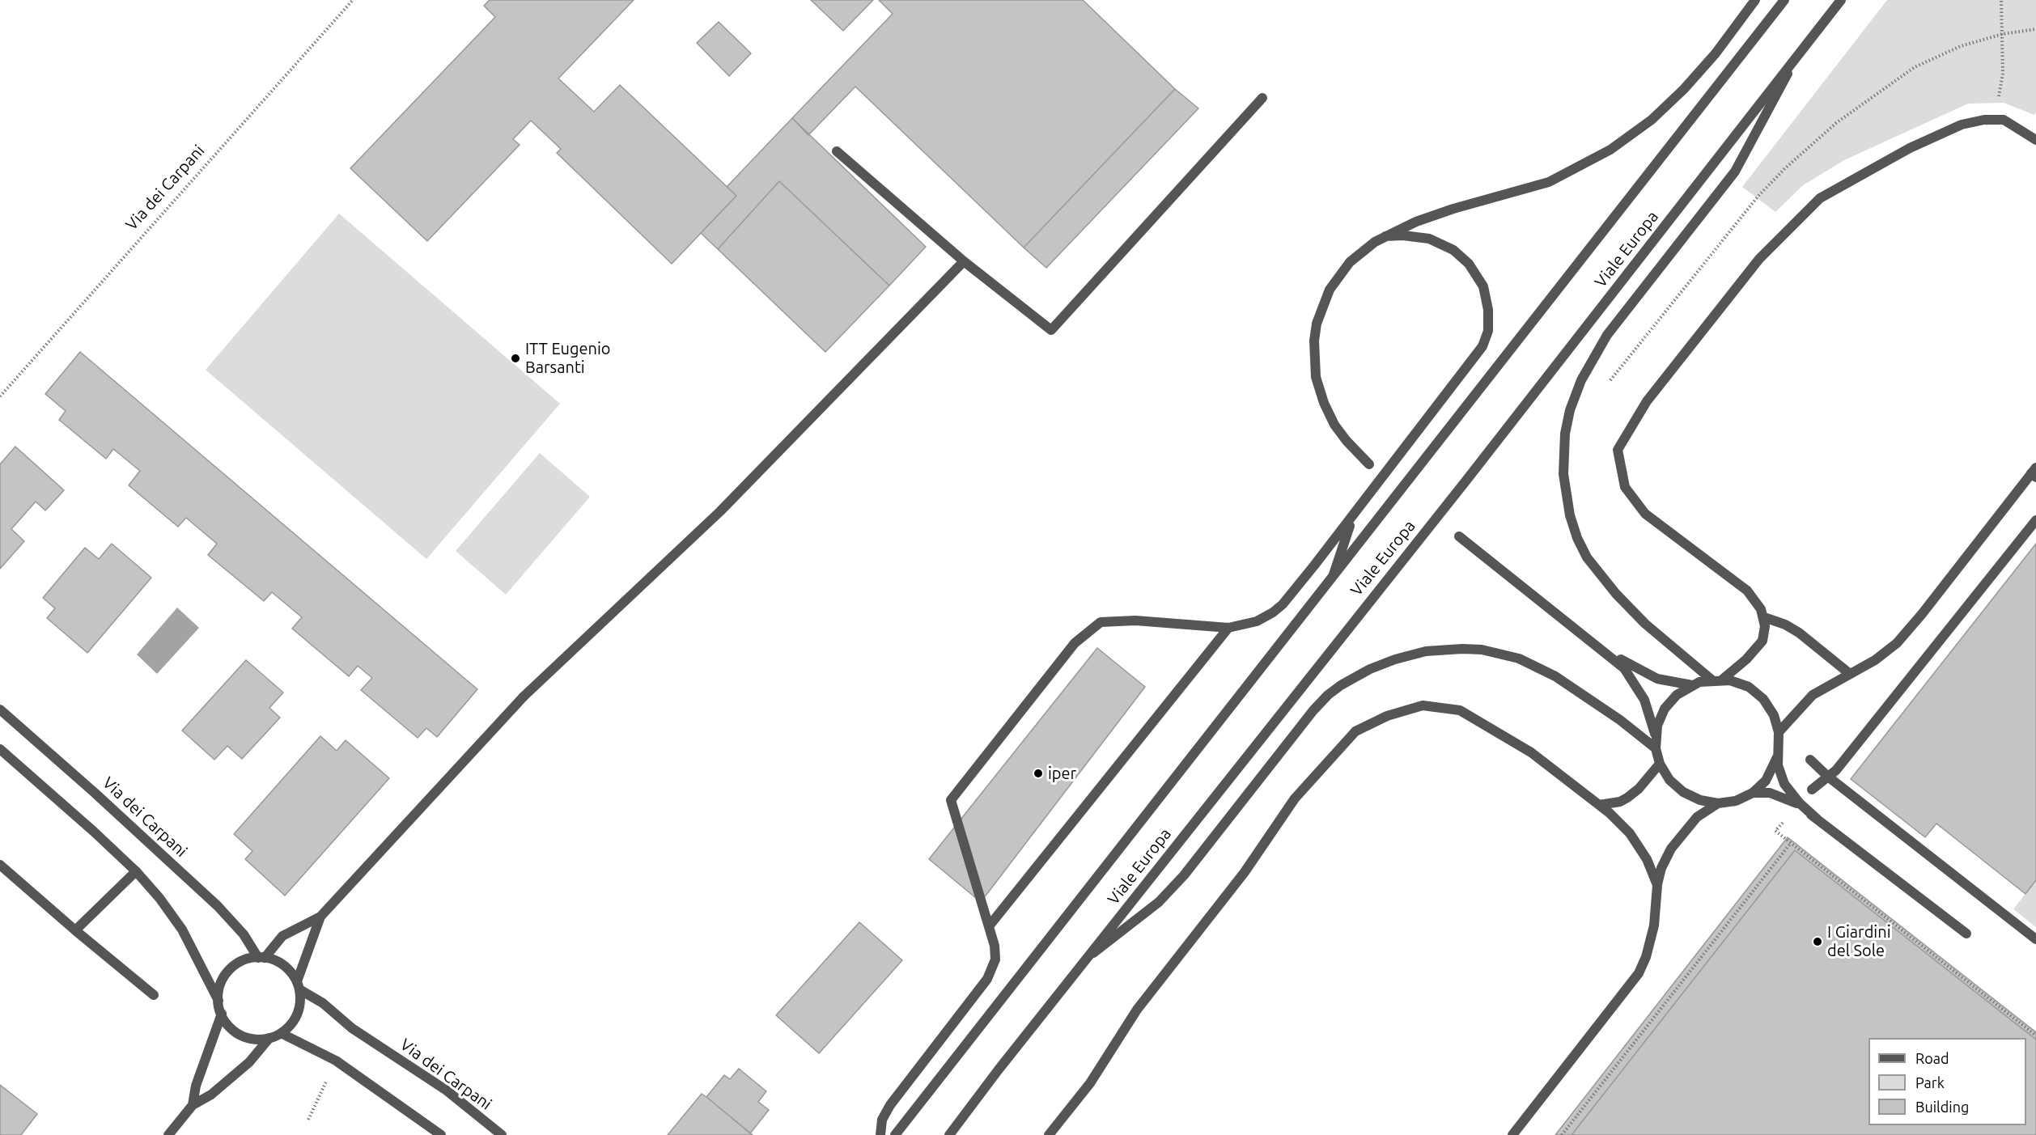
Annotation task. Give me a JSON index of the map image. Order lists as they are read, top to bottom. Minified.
{"streets":{"street":["Via dei Carpani","Viale Europa"]},"places":["ITT Eugenio Barsanti","iper","I Giardini del Sole"],"legend":["Road","Park","Building"]}
